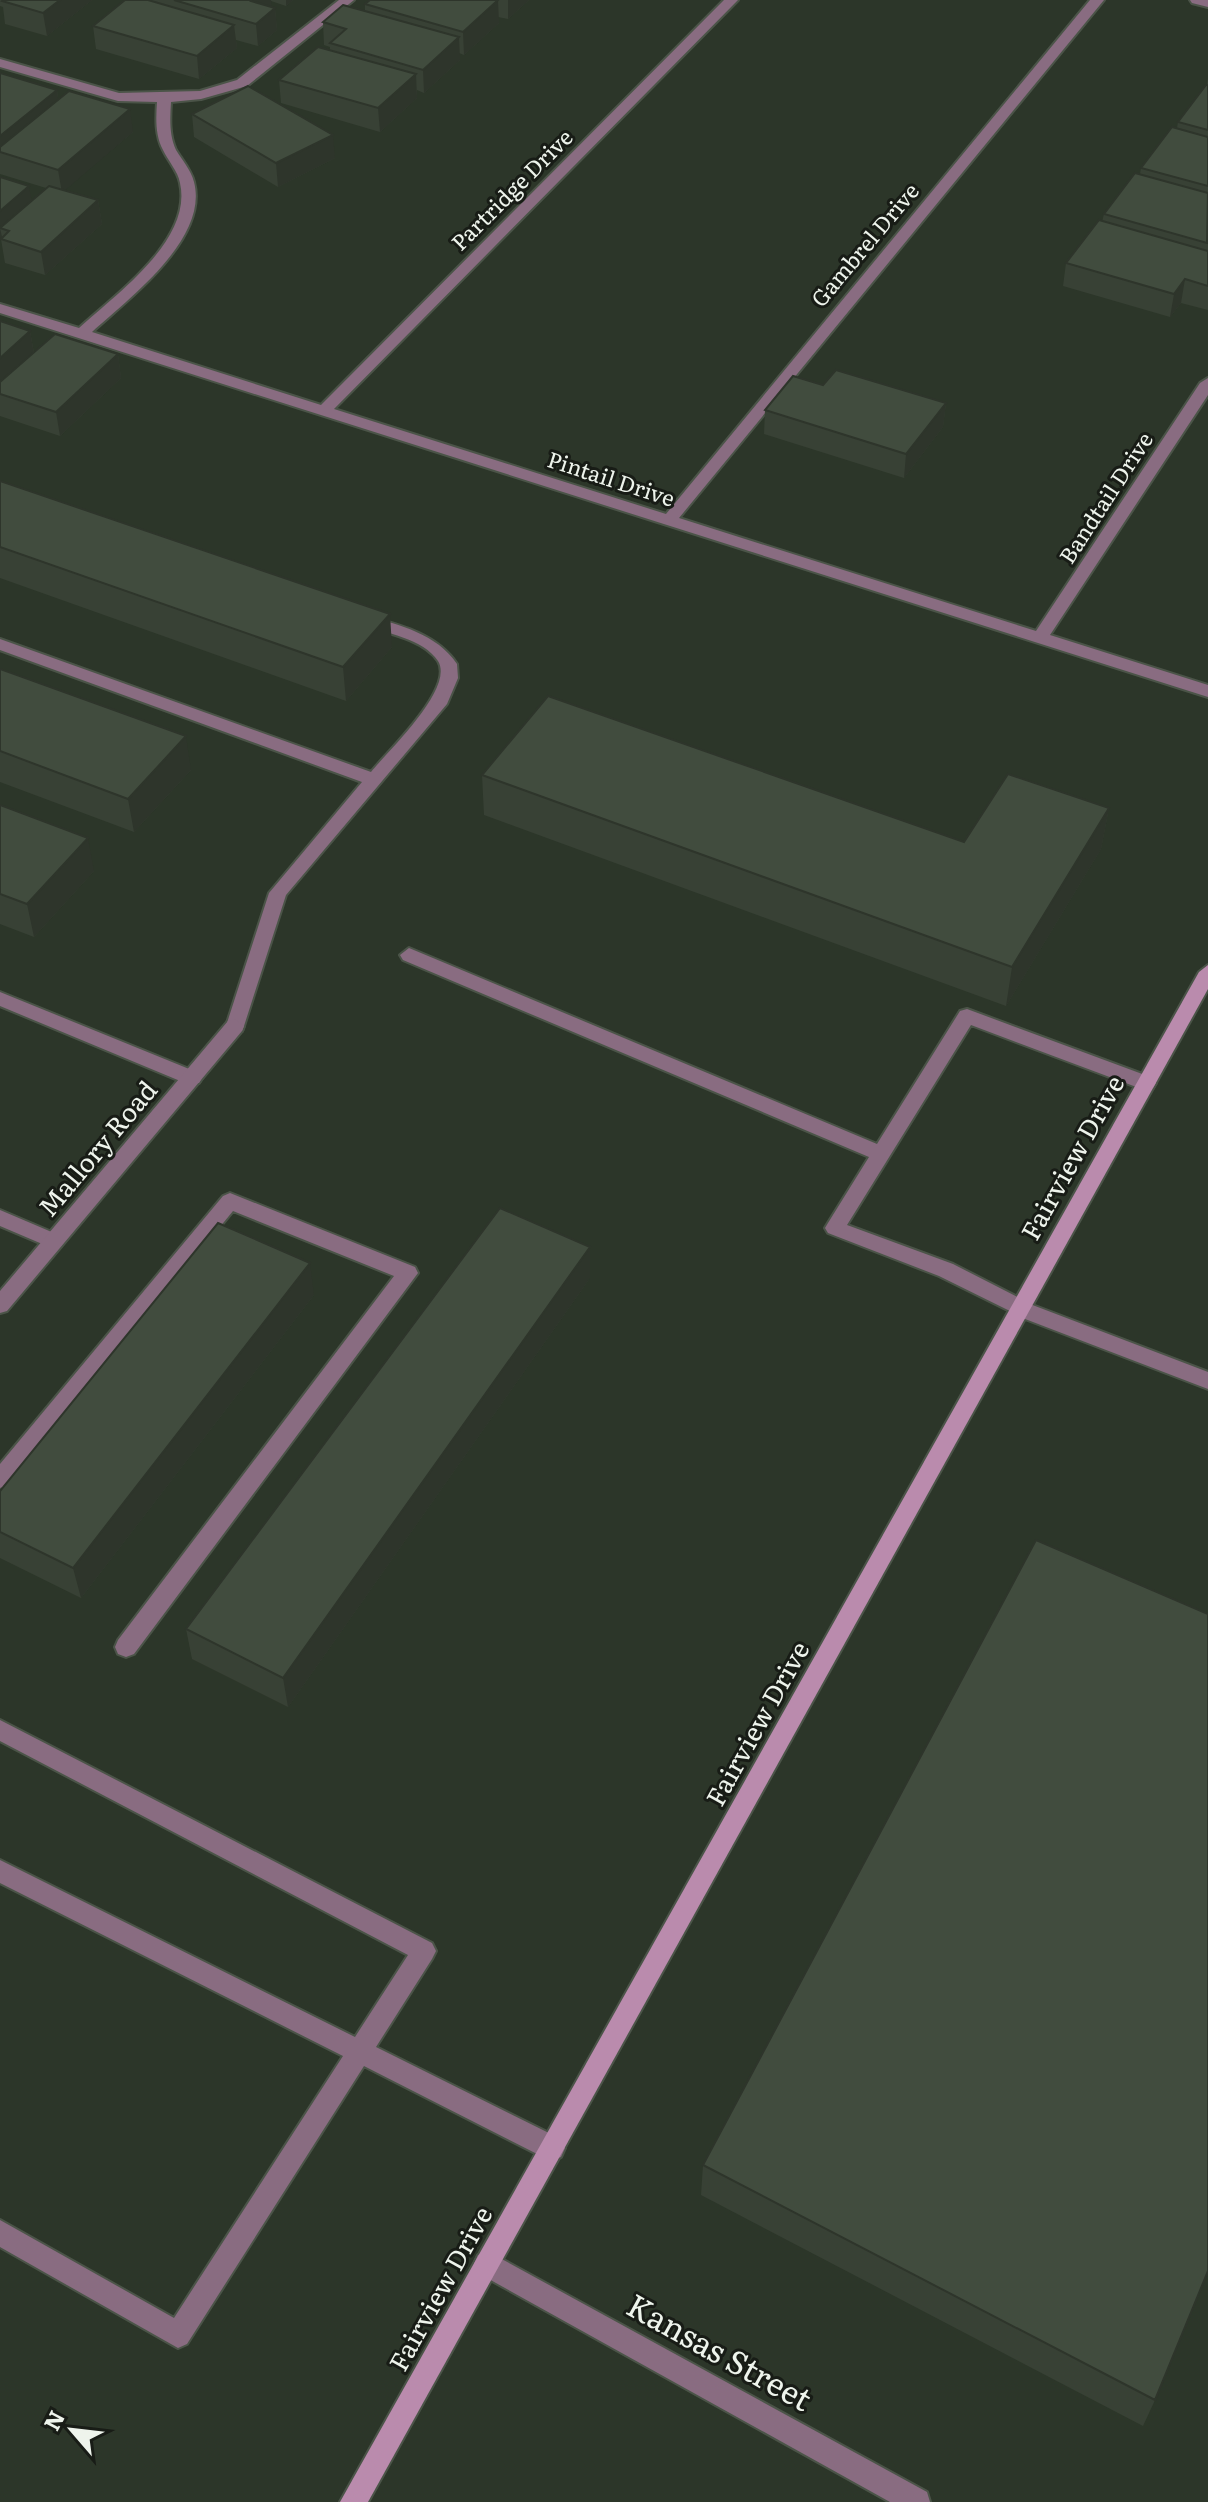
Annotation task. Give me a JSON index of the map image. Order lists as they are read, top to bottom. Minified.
{"streets":{"main road":["Fairview Drive"],"street":["Partridge Drive","Gambrel Drive","Pintail Drive","Bandtail Drive","Mallory Road","Kansas Street"]},"crossings":[["Partridge Drive","Pintail Drive"],["Gambrel Drive","Pintail Drive"],["Pintail Drive","Bandtail Drive"],["Fairview Drive","Kansas Street"]],"north":"top left"}
